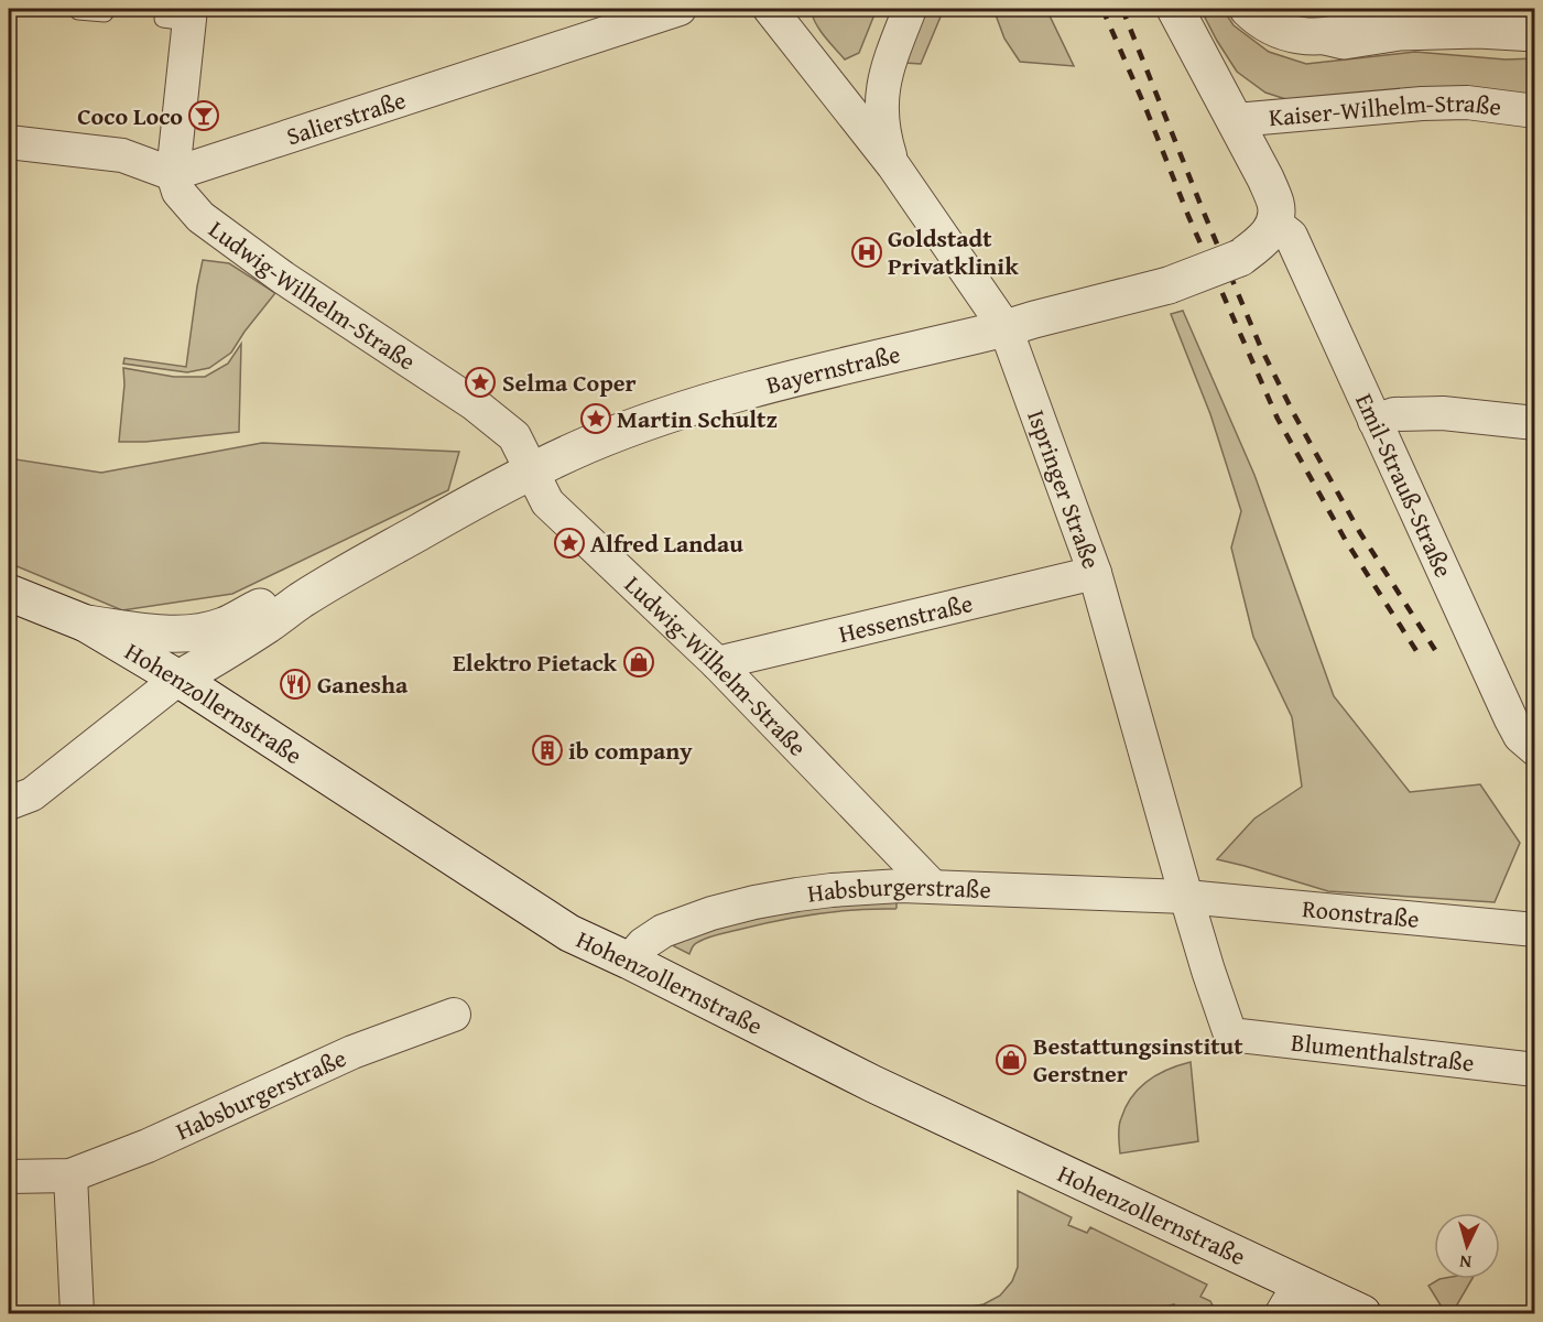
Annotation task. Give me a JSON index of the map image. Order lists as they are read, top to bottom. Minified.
{"streets":{"street":["Kaiser-Wilhelm-Straße","Salierstraße","Ludwig-Wilhelm-Straße","Bayernstraße","Emil-Strauß-Straße","Ispringer Straße","Hessenstraße","Hohenzollernstraße","Habsburgerstraße","Roonstraße","Blumenthalstraße"]},"crossings":[["Salierstraße","Ludwig-Wilhelm-Straße"],["Ludwig-Wilhelm-Straße","Bayernstraße"],["Ludwig-Wilhelm-Straße","Hessenstraße"],["Ludwig-Wilhelm-Straße","Habsburgerstraße"],["Bayernstraße","Emil-Strauß-Straße"],["Bayernstraße","Ispringer Straße"],["Bayernstraße","Hohenzollernstraße"],["Ispringer Straße","Hessenstraße"],["Ispringer Straße","Habsburgerstraße"],["Ispringer Straße","Roonstraße"],["Ispringer Straße","Blumenthalstraße"],["Hohenzollernstraße","Habsburgerstraße"],["Habsburgerstraße","Roonstraße"]],"places":{"bar":["Coco Loco"],"hospital":["Goldstadt Privatklinik"],"place":["Selma Coper","Martin Schultz","Alfred Landau"],"shop":["Elektro Pietack","Bestattungsinstitut Gerstner"],"restaurant":["Ganesha"],"building":["ib company"]},"north":"bottom"}
